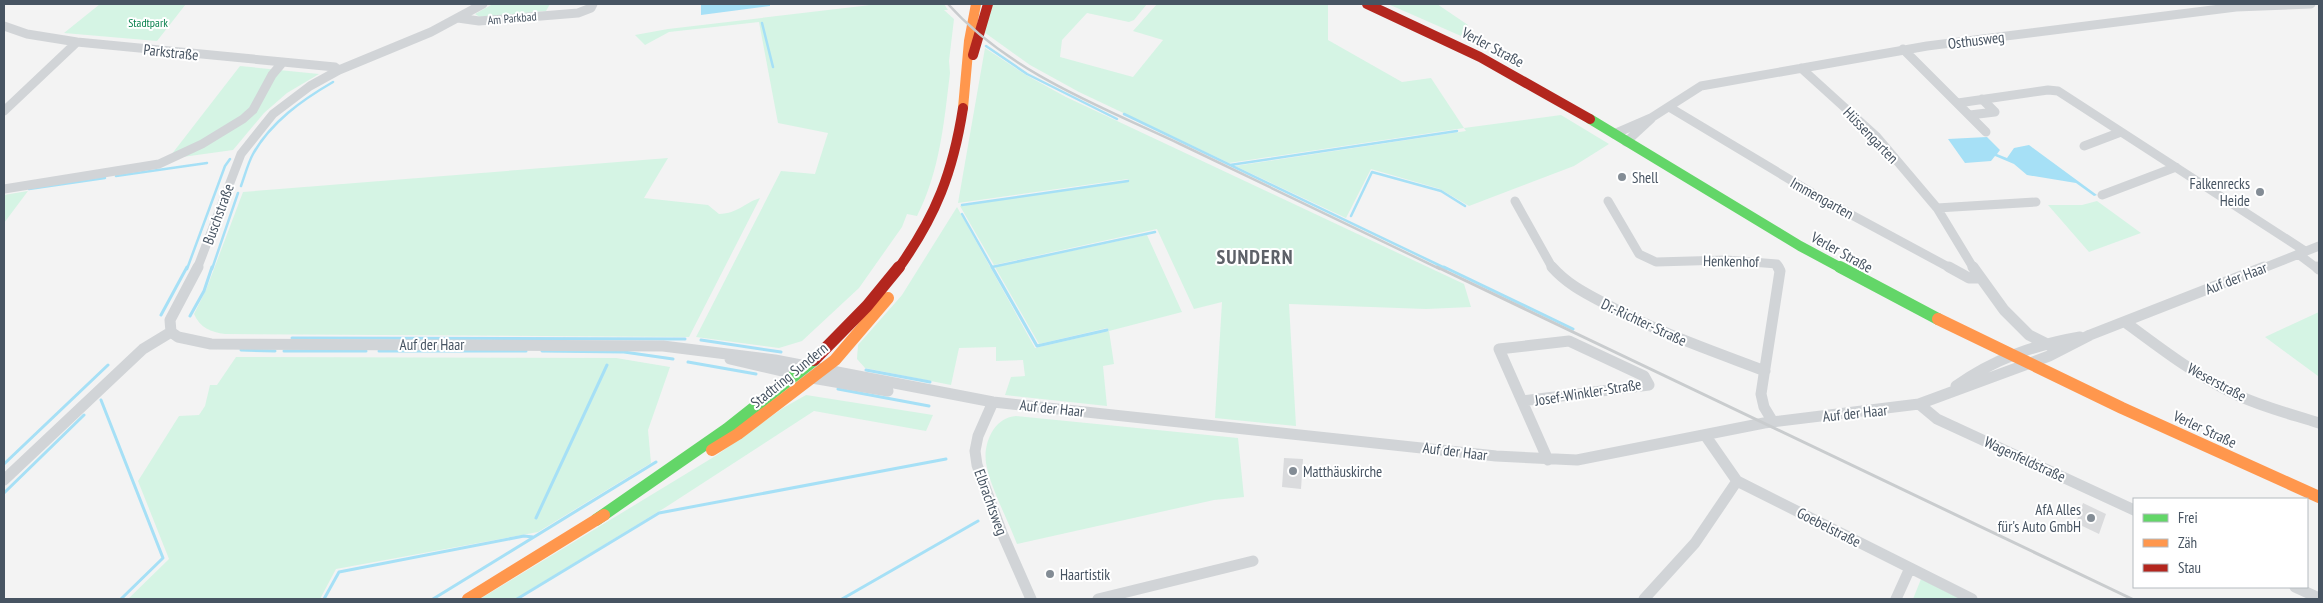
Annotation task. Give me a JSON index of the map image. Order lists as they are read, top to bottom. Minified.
{"streets":{"main road":["Verler Straße","Stadtring Sundern"],"street":["Am Parkbad","Osthusweg","Parkstraße","Hüssengarten","Immengarten","Buschstraße","Henkenhof","Auf der Haar","Dr.-Richter-Straße","Weserstraße","Josef-Winkler-Straße","Wagenfeldstraße","Elbrachtsweg","Goebelstraße"]},"crossings":[["Am Parkbad","Buschstraße"],["Osthusweg","Verler Straße"],["Osthusweg","Hüssengarten"],["Osthusweg","Immengarten"],["Verler Straße","Auf der Haar"],["Parkstraße","Buschstraße"],["Hüssengarten","Immengarten"],["Hüssengarten","Auf der Haar"],["Buschstraße","Auf der Haar"],["Henkenhof","Dr.-Richter-Straße"],["Auf der Haar","Stadtring Sundern"],["Auf der Haar","Weserstraße"],["Auf der Haar","Josef-Winkler-Straße"],["Auf der Haar","Wagenfeldstraße"],["Auf der Haar","Elbrachtsweg"],["Auf der Haar","Goebelstraße"]],"districts":["SUNDERN"],"parks":["Stadtpark"],"places":["Shell","Falkenrecks Heide","Matthäuskirche","AfA Alles für's Auto GmbH","Haartistik"],"legend":["Frei","Zäh","Stau"]}
